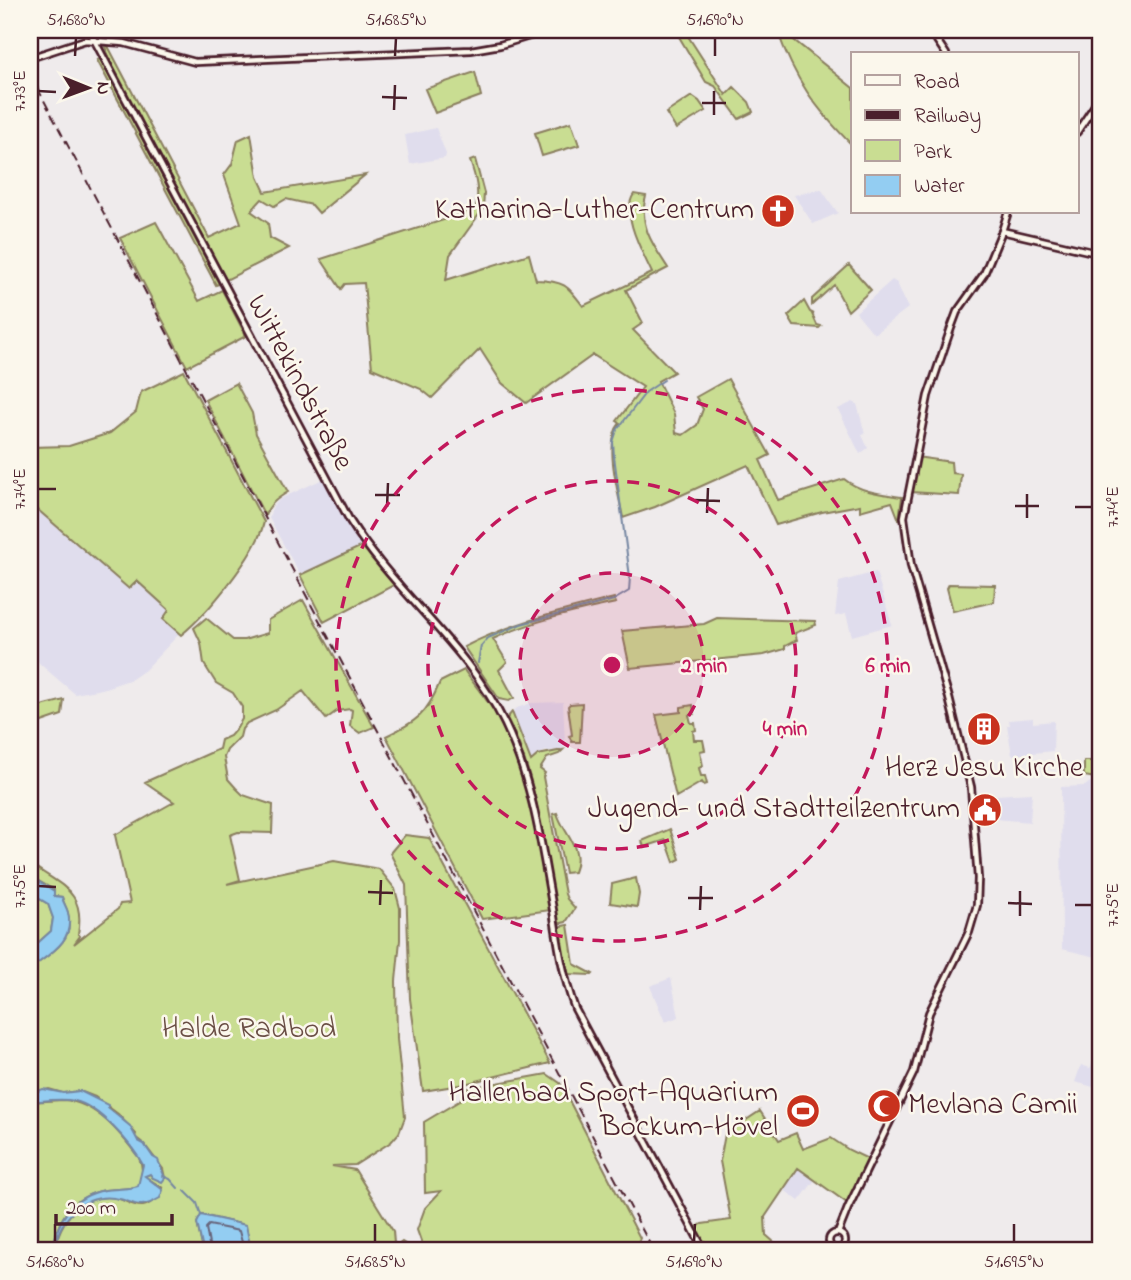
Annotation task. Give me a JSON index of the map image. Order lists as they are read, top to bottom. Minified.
{"streets":{"main road":["Wittekindstraße"]},"parks":["Halde Radbod"],"places":{"church":["Katharina-Luther-Centrum"],"building":["Herz Jesu Kirche"],"public building":["Jugend- und Stadtteilzentrum"],"mosque":["Mevlana Camii"],"sports":["Hallenbad Sport-Aquarium Bockum-Hövel"]},"legend":["Road","Railway","Park","Water"],"scale_bar":"200 m","north":"right","coordinates":["51.680°N","51.685°N","51.690°N","7.73°E","7.74°E","7.75°E","51.695°N"],"rings":["2 min","6 min","4 min"]}
